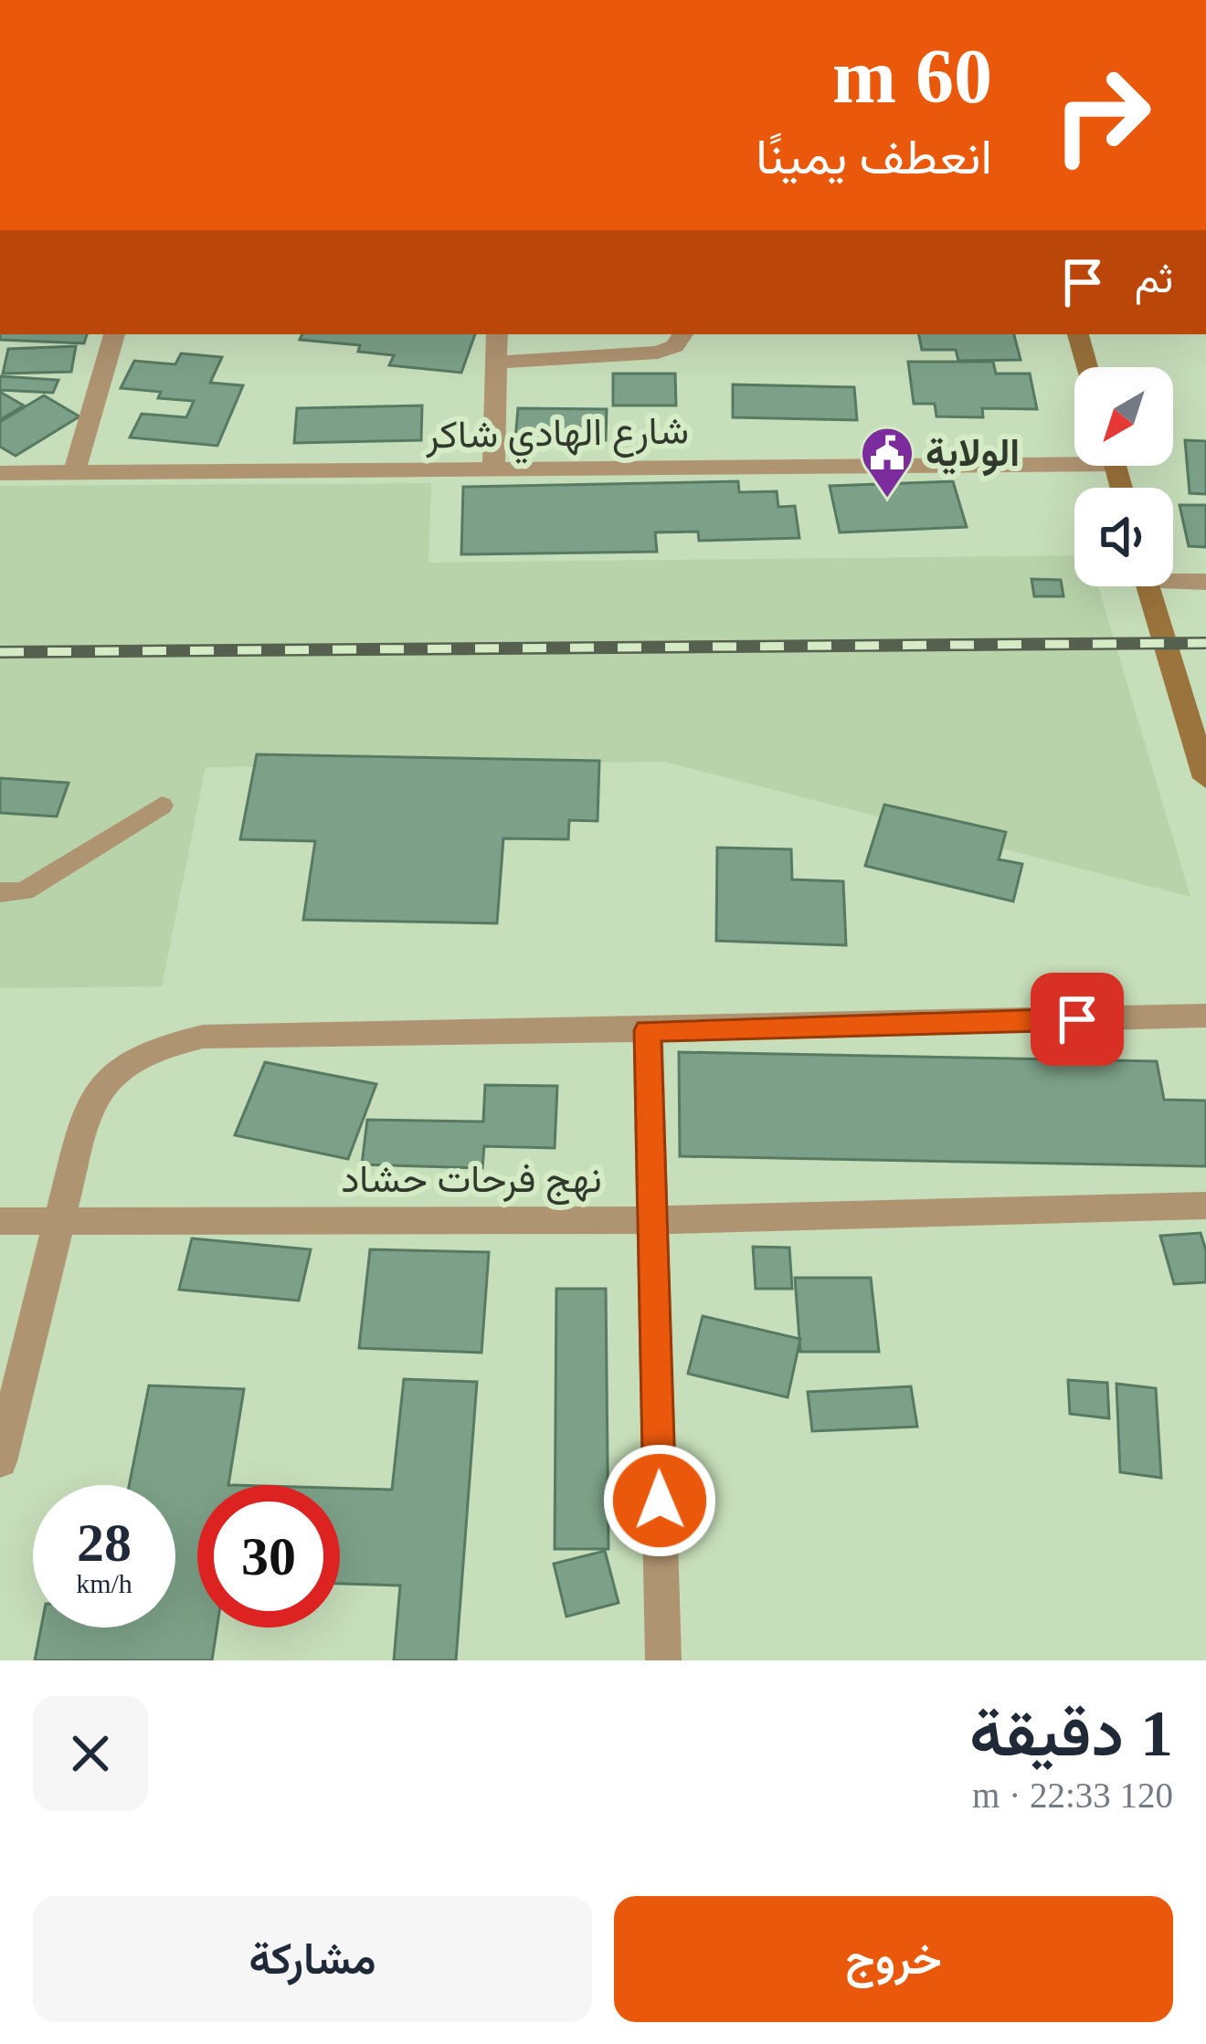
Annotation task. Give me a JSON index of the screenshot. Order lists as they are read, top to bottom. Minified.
{"streets":{"street":["شارع الهادي شاكر","نهج فرحات حشاد"]},"places":{"public building":["الولاية"]},"north":"bottom left","page":{"turn":["60 m","انعطف يمينًا"],"then":"ثم","speed":"28 km/h","limit":"30","heading":["1 دقيقة","120 m · 22:33"],"buttons":["خروج","مشاركة"]}}
